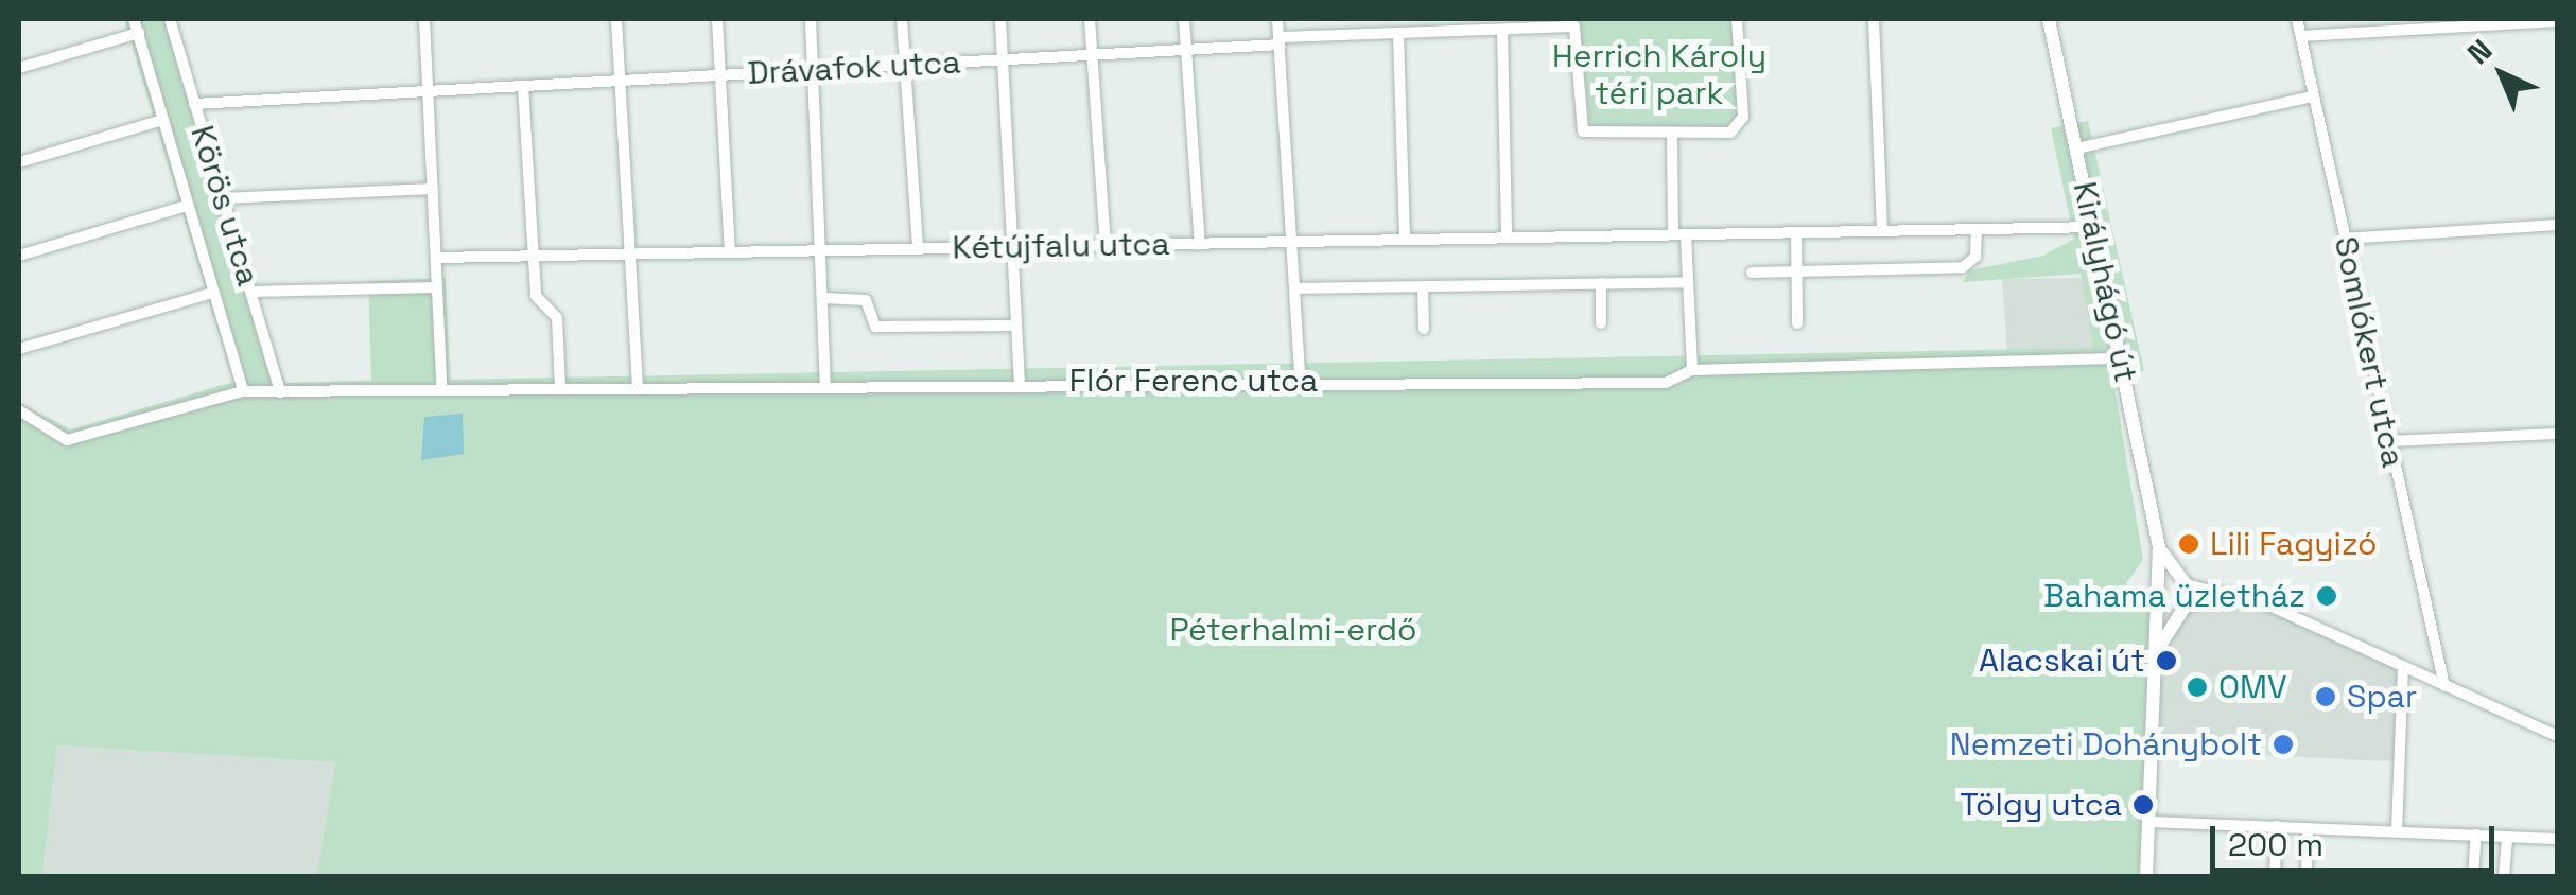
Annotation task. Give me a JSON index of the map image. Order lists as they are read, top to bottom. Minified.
{"streets":{"street":["Drávafok utca","Körös utca","Kétújfalu utca","Királyhágó út","Somlókert utca","Flór Ferenc utca"]},"crossings":[["Drávafok utca","Körös utca"],["Körös utca","Flór Ferenc utca"],["Kétújfalu utca","Királyhágó út"],["Királyhágó út","Flór Ferenc utca"]],"parks":["Herrich Károly téri park","Péterhalmi-erdő"],"places":["Lili Fagyizó","Bahama üzletház","Alacskai út","OMV","Spar","Nemzeti Dohánybolt","Tölgy utca"],"scale_bar":"200 m","north":"top left"}
